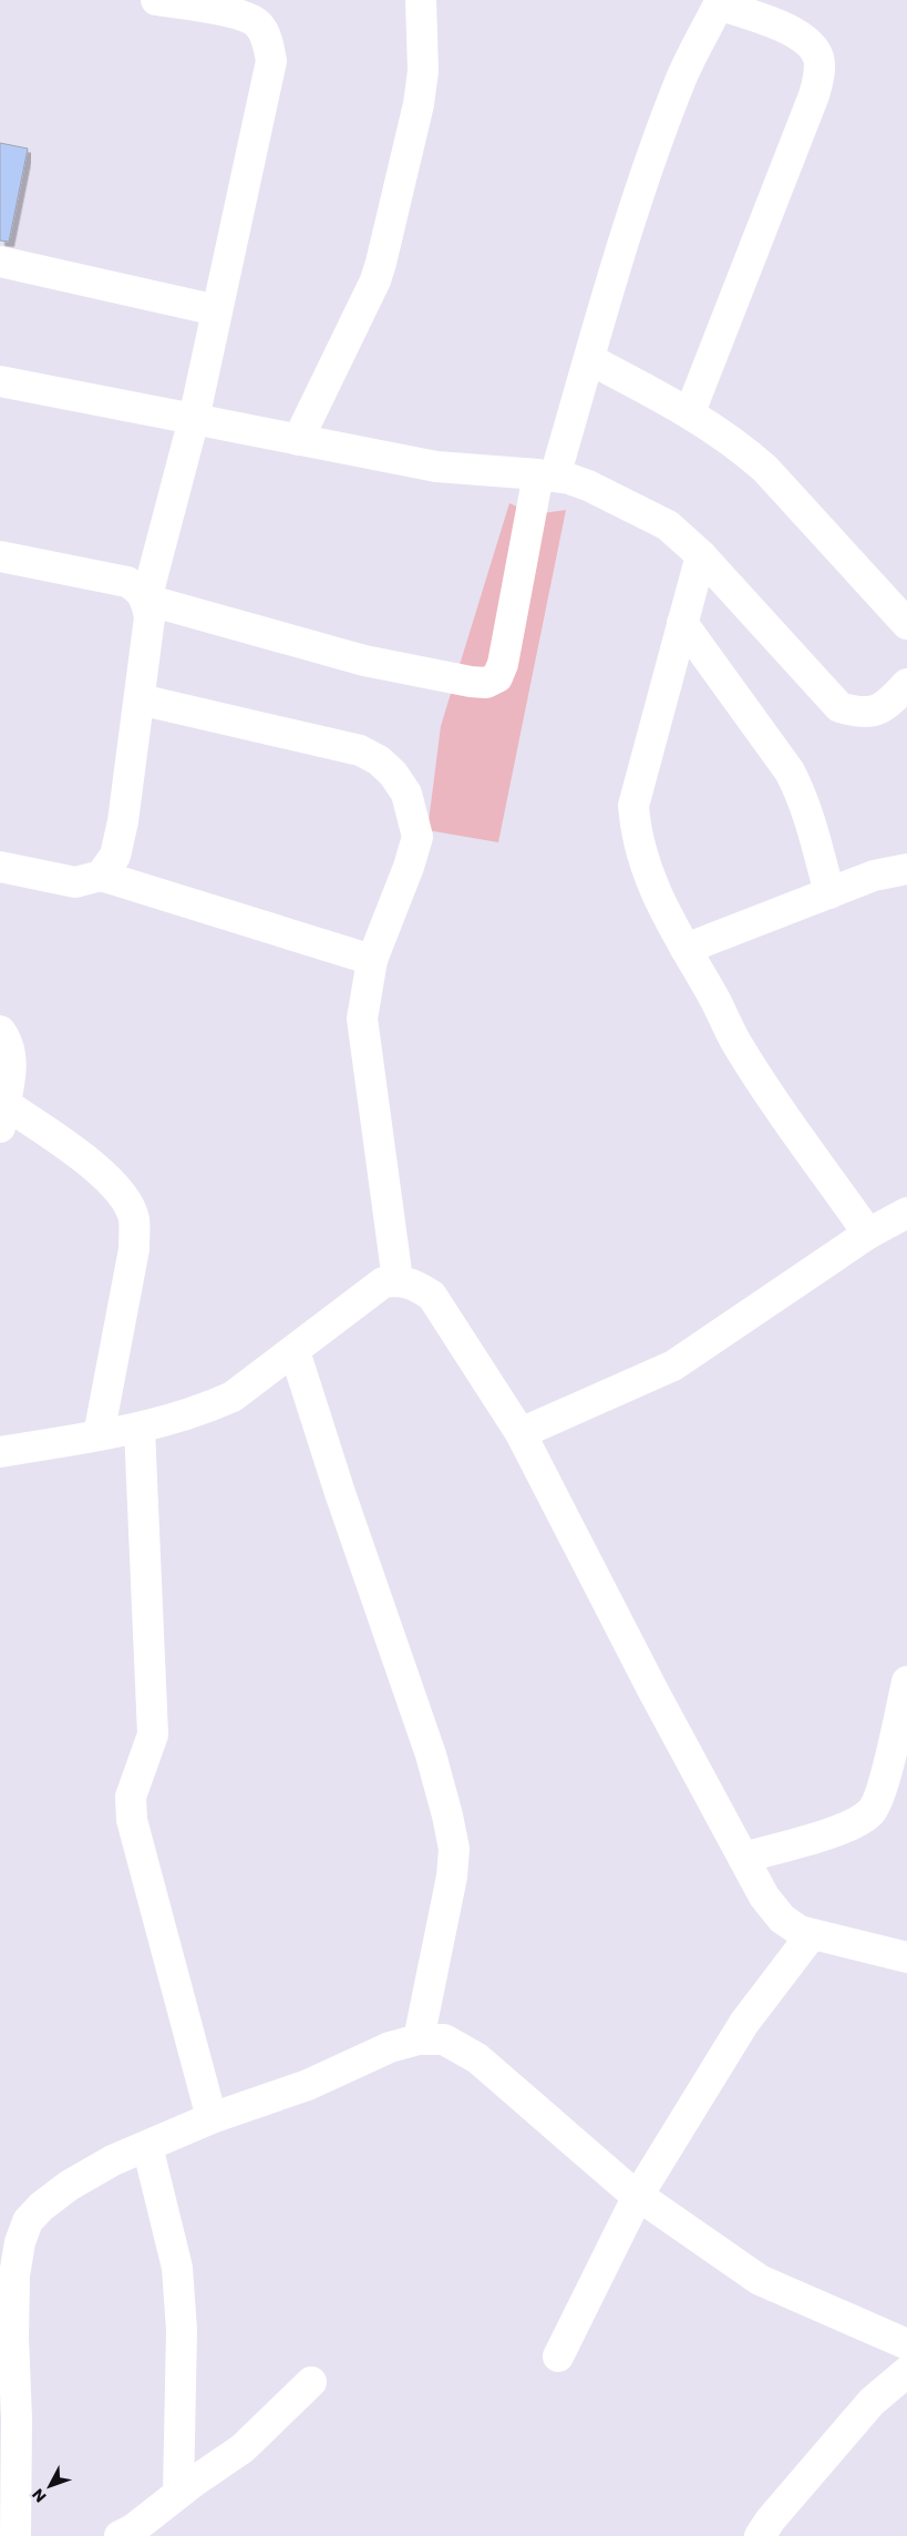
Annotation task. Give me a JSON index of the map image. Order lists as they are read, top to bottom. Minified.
{"north":"bottom left"}
